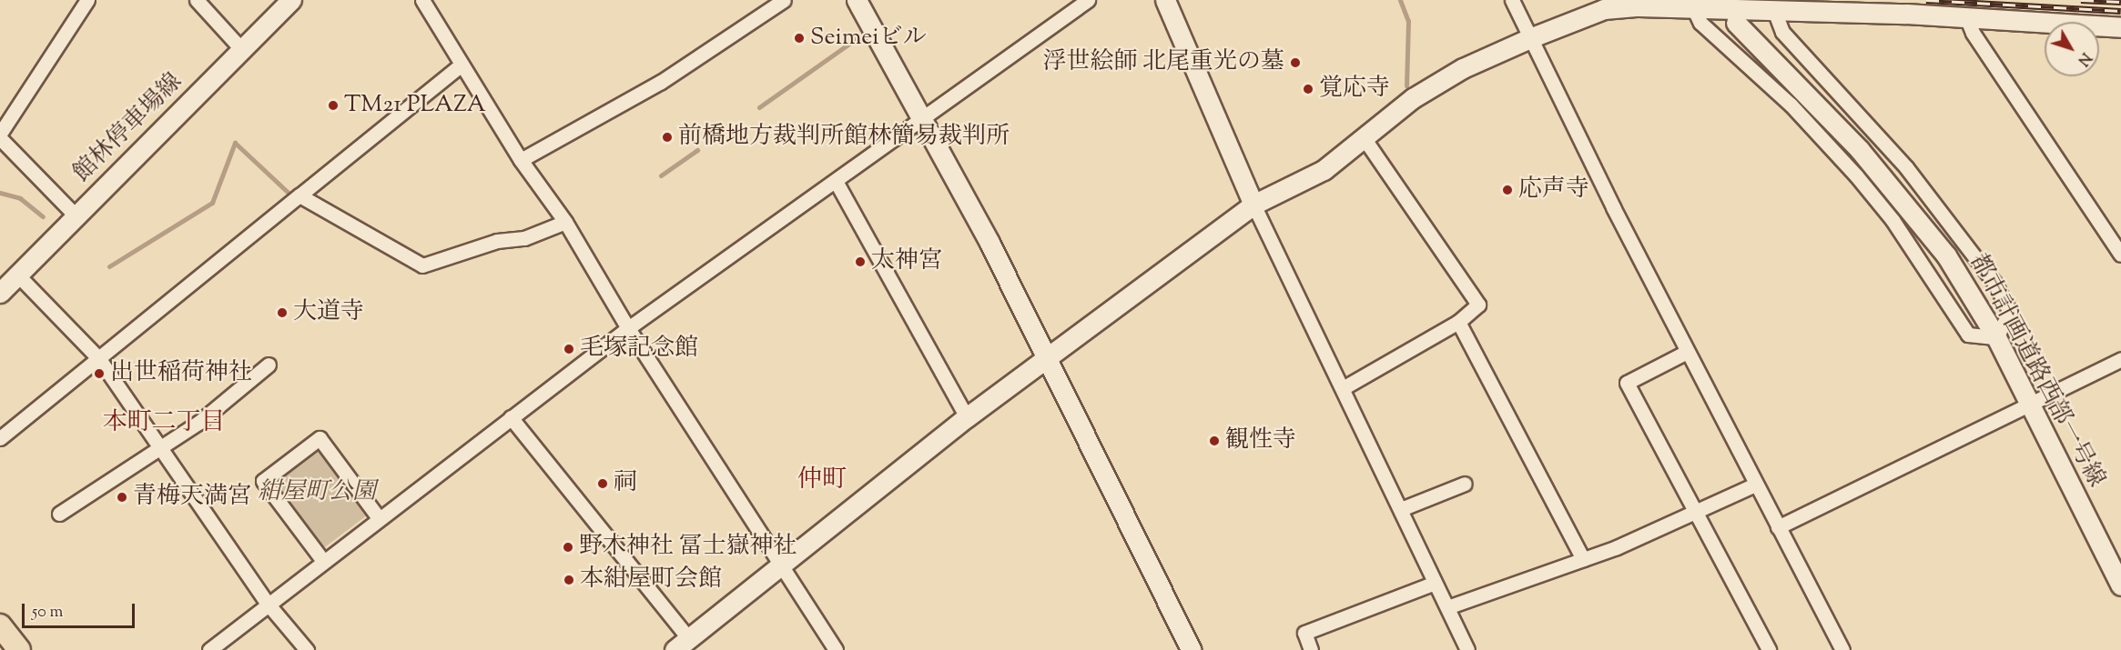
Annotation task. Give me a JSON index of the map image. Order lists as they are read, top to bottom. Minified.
{"streets":{"street":["館林停車場線","都市計画道路西部一号線"]},"districts":["本町二丁目","仲町"],"parks":["紺屋町公園"],"places":["Seimeiビル","浮世絵師 北尾重光の墓","覚応寺","TM21 PLAZA","前橋地方裁判所館林簡易裁判所","応声寺","太神宮","大道寺","毛塚記念館","出世稲荷神社","観性寺","祠","青梅天満宮","野木神社 冨士嶽神社","本紺屋町会館"],"scale_bar":"50 m","north":"bottom right"}
